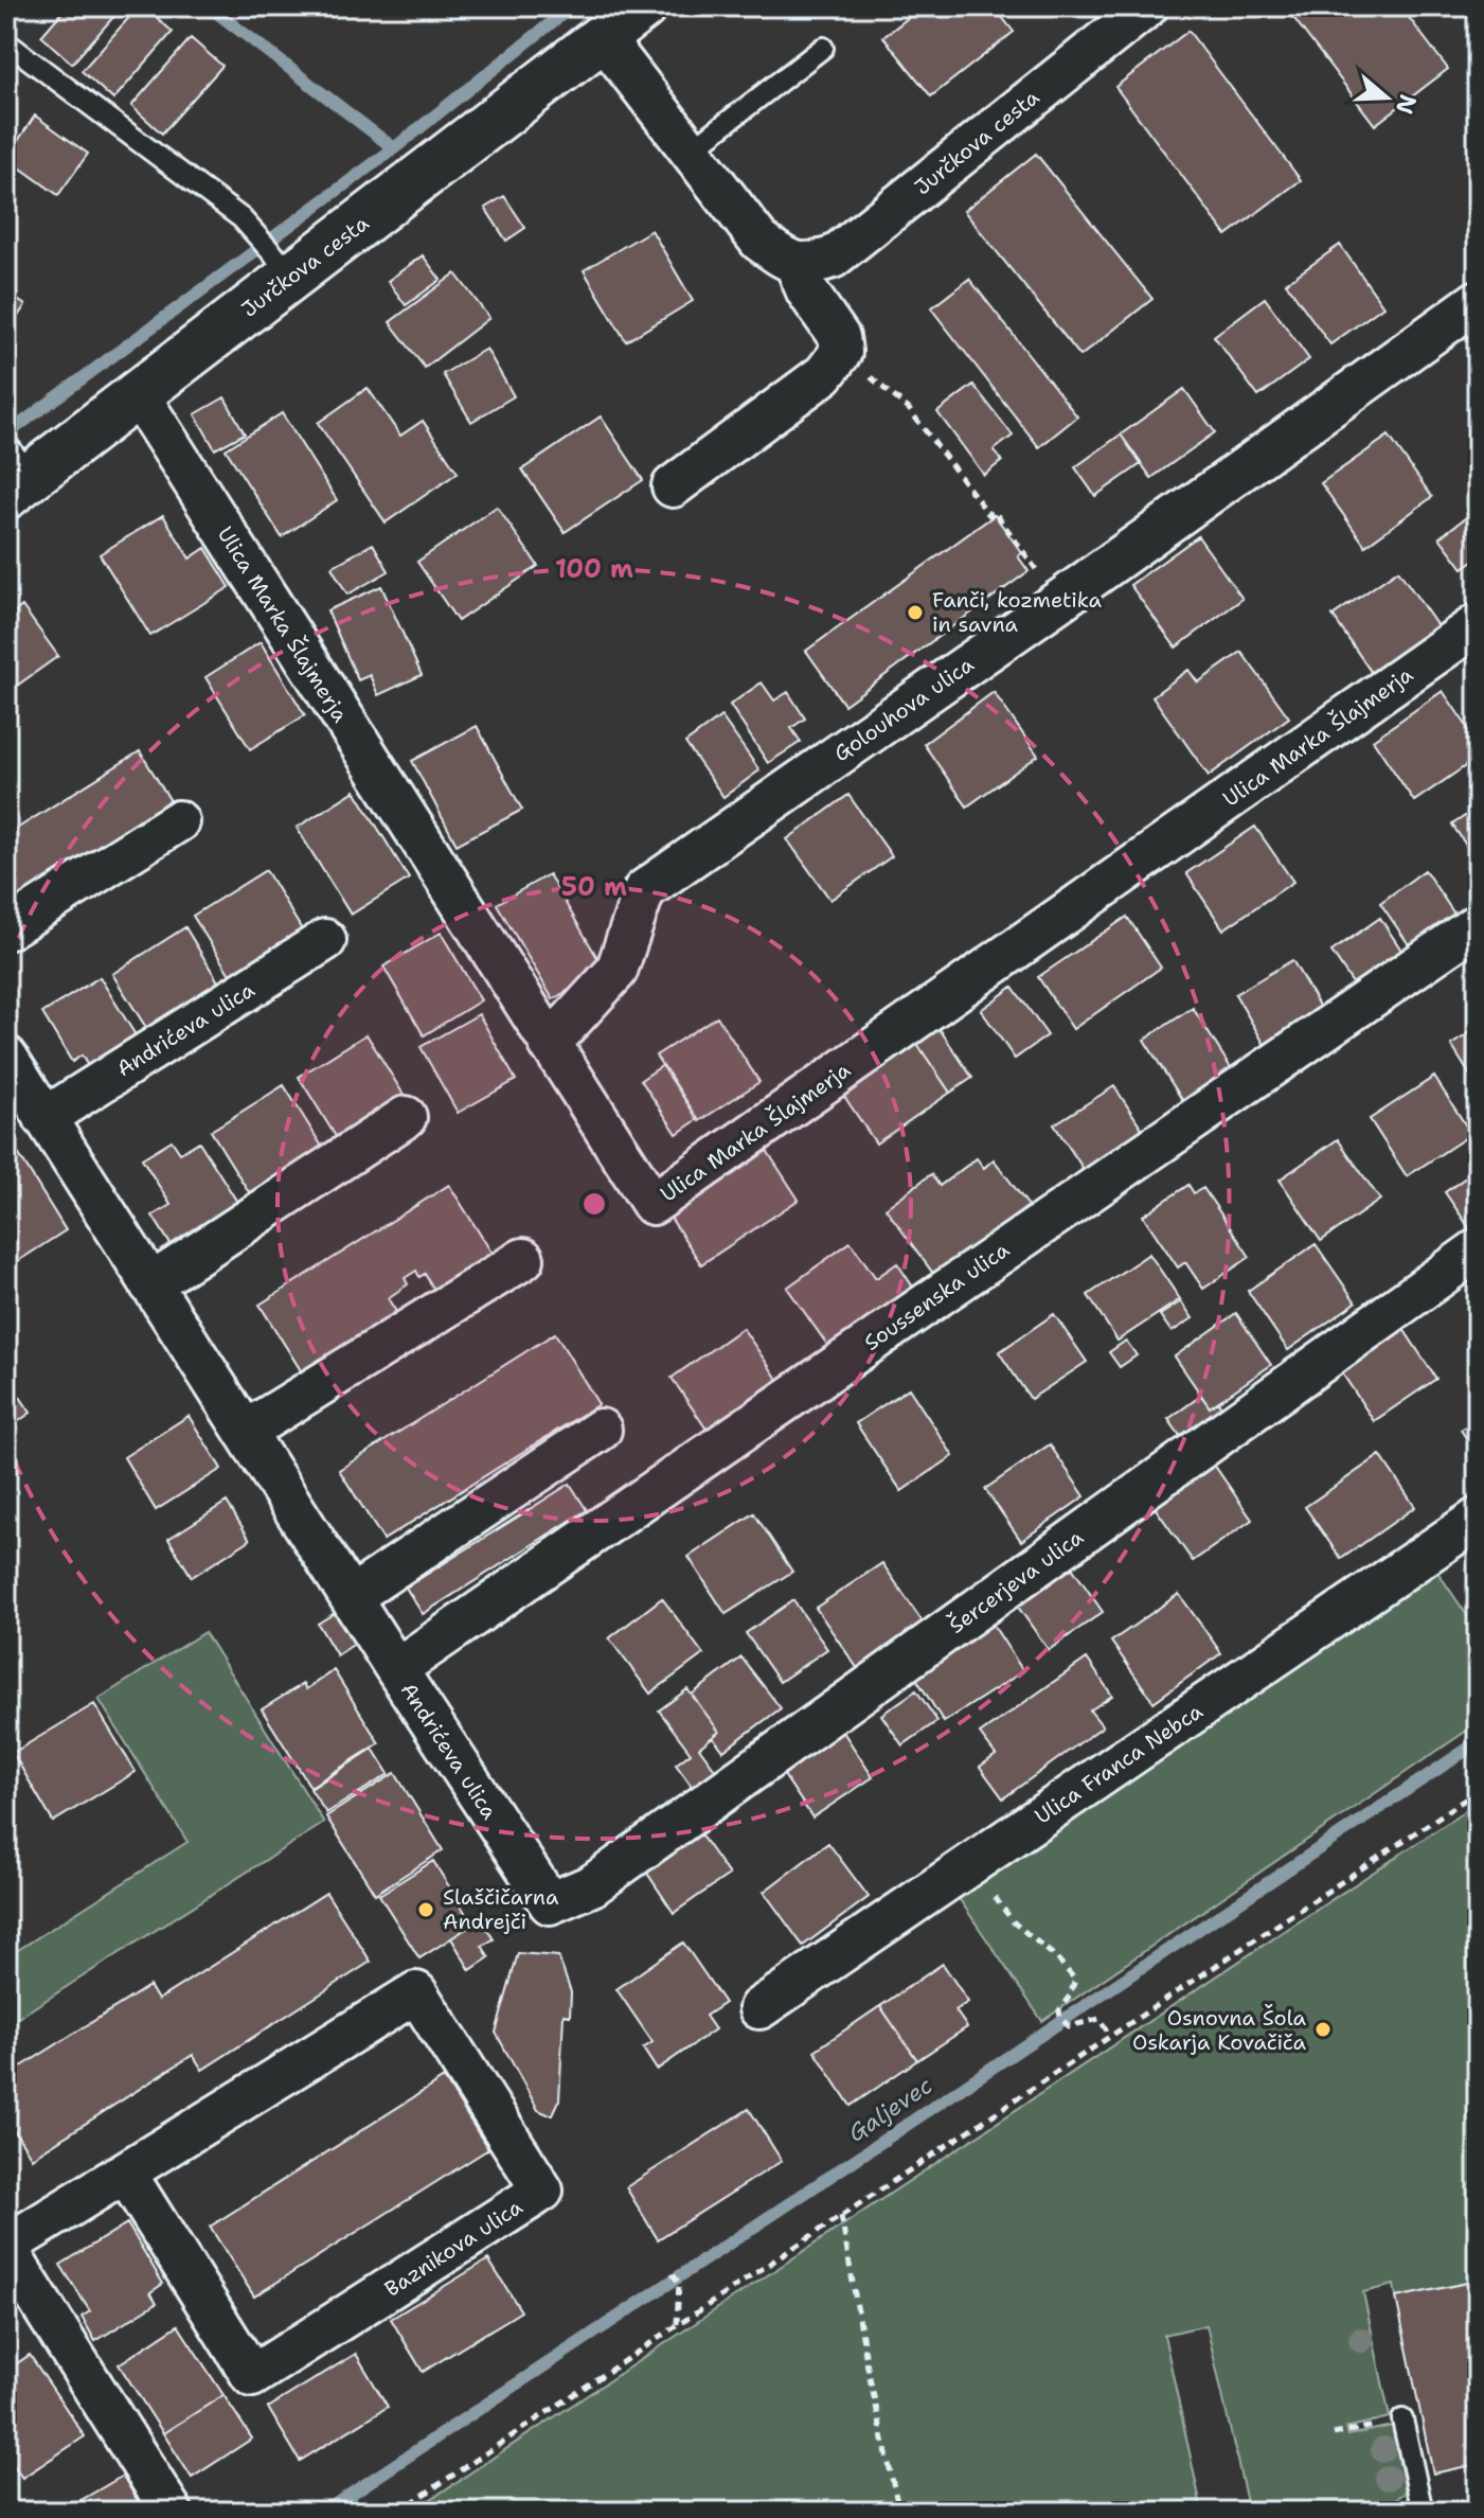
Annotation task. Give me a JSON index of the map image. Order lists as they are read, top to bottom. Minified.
{"streets":{"main road":["Jurčkova cesta"],"street":["Ulica Marka Šlajmerja","Golouhova ulica","Andrićeva ulica","Soussenska ulica","Šercerjeva ulica","Ulica Franca Nebca","Baznikova ulica"]},"crossings":[["Jurčkova cesta","Ulica Marka Šlajmerja"],["Ulica Marka Šlajmerja","Golouhova ulica"],["Andrićeva ulica","Soussenska ulica"],["Andrićeva ulica","Šercerjeva ulica"]],"water":["Galjevec"],"places":["Fanči, kozmetika in savna","Slaščičarna Andrejči","Osnovna Šola Oskarja Kovačiča"],"north":"right","rings":["100 m","50 m"]}
